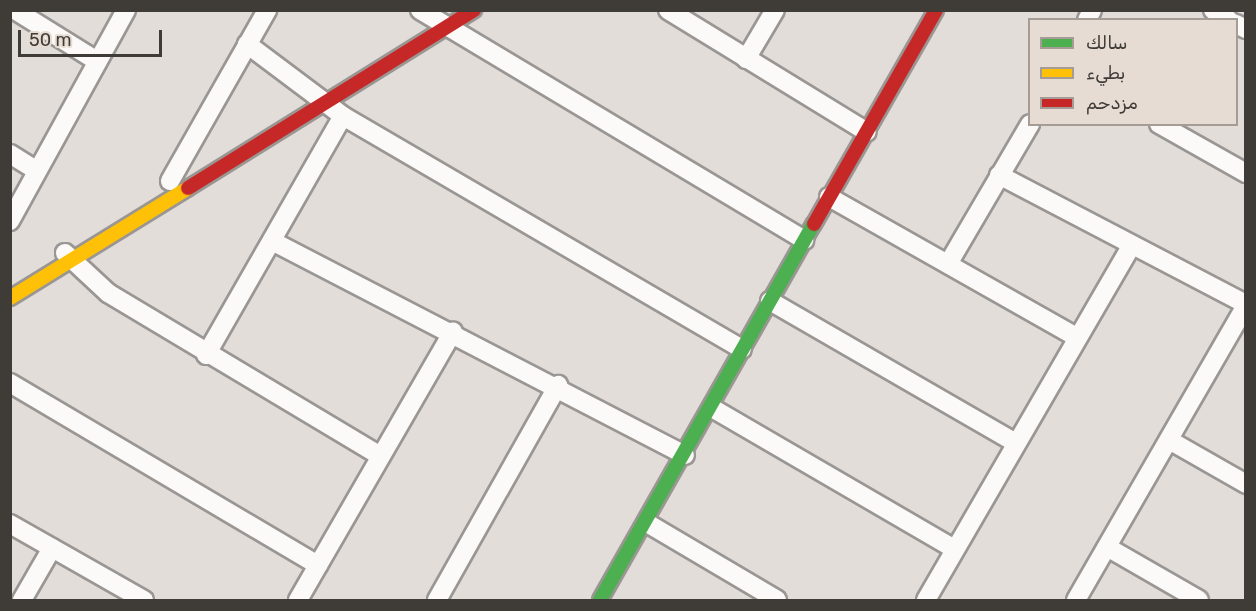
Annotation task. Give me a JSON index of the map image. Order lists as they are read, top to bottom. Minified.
{"legend":["سالك","بطيء","مزدحم"],"scale_bar":"50 m"}
